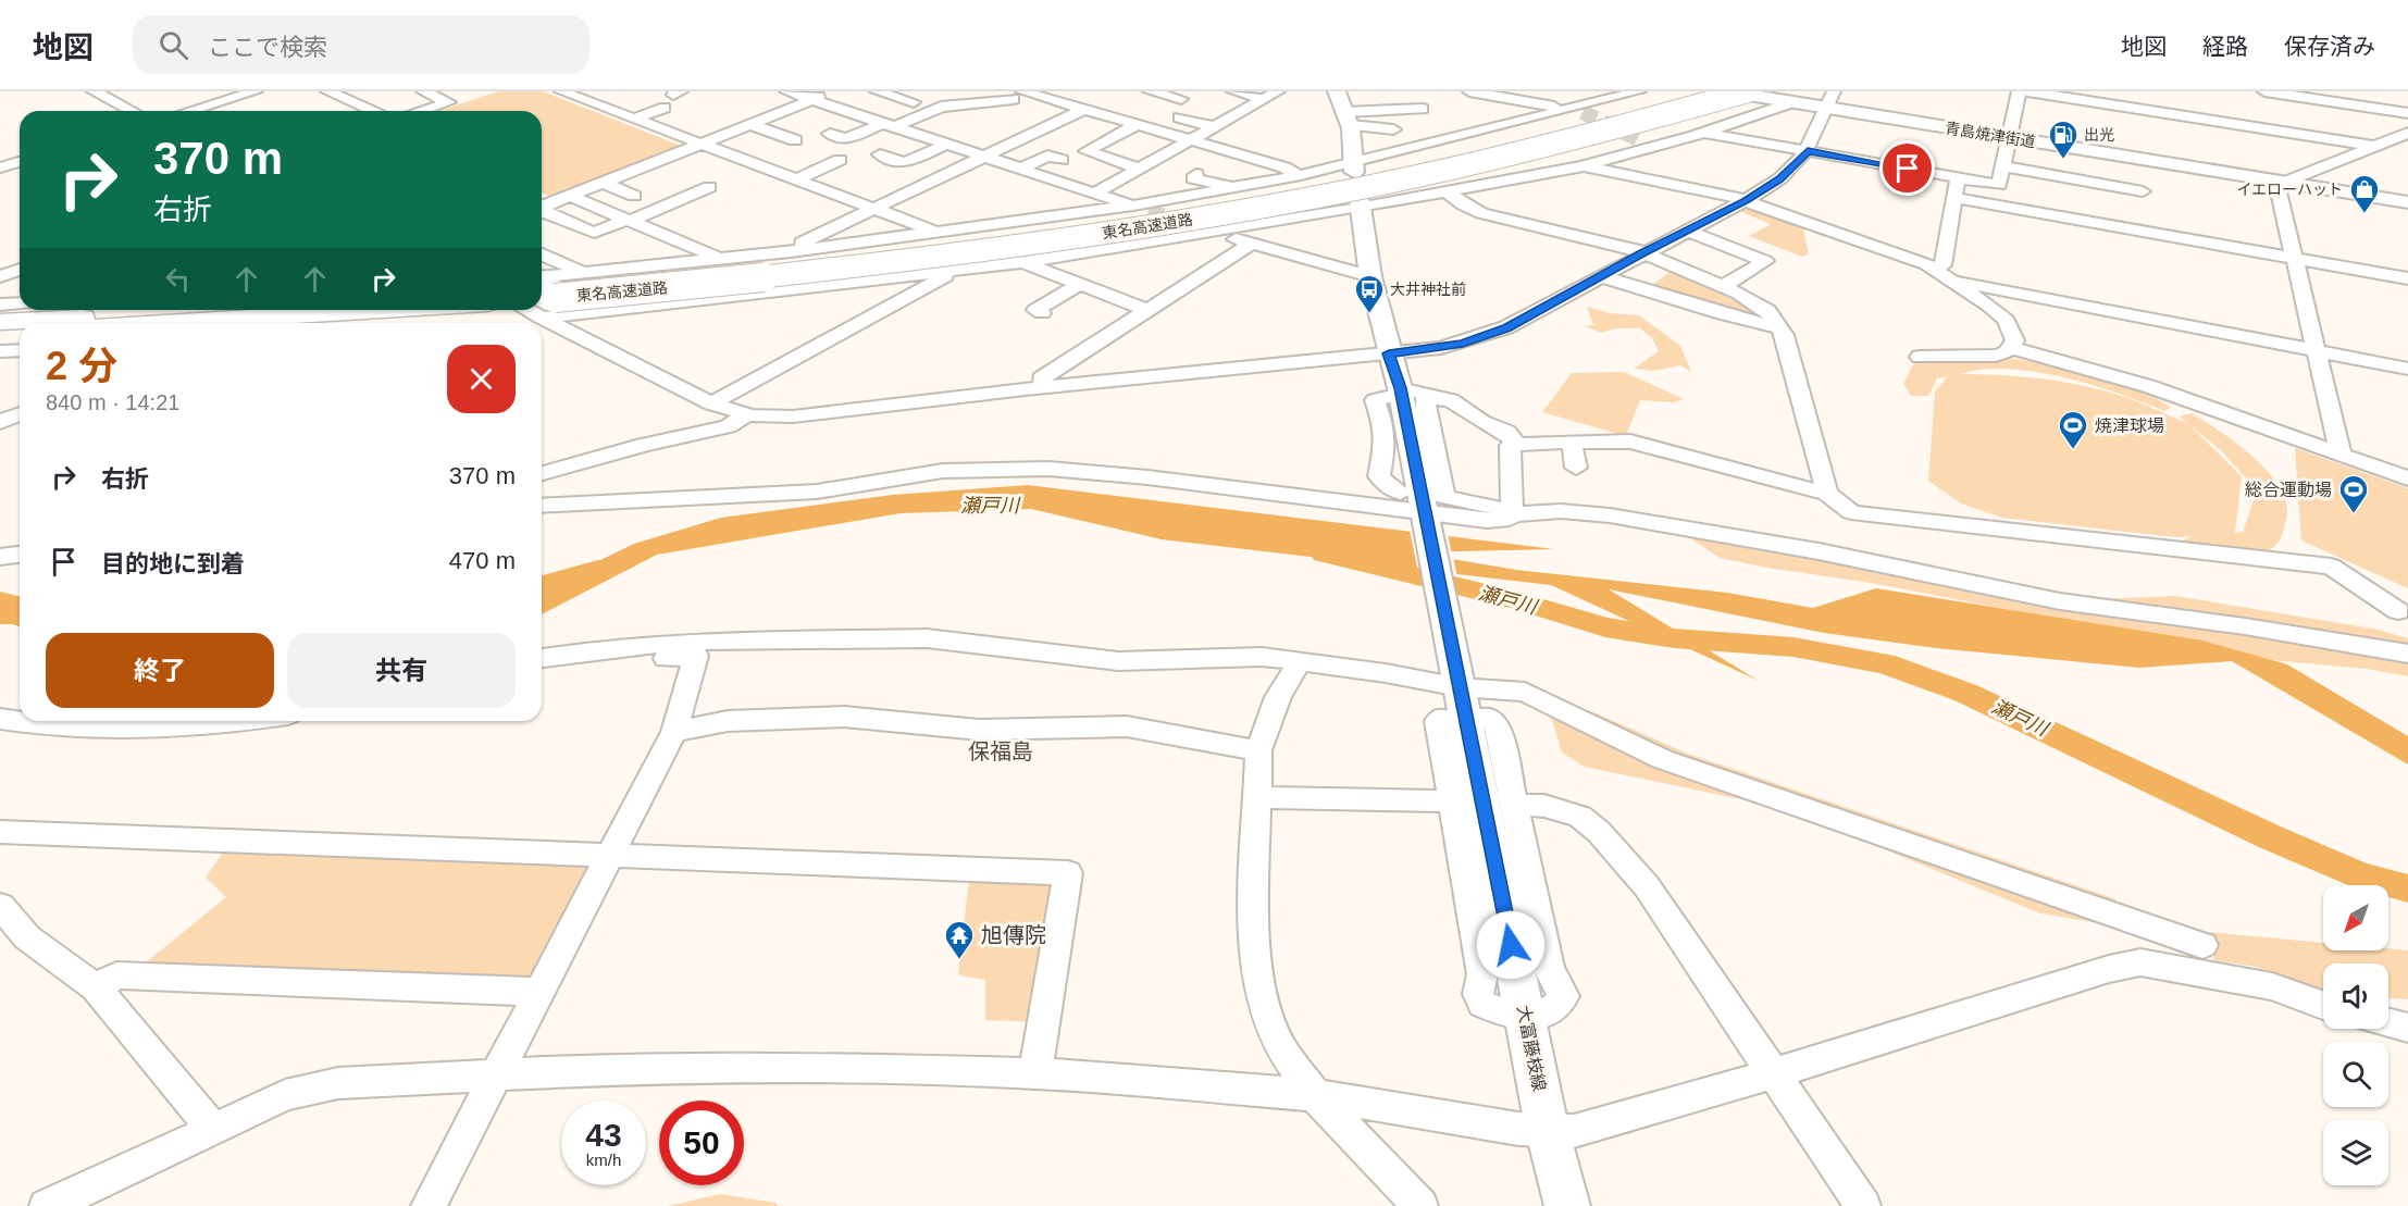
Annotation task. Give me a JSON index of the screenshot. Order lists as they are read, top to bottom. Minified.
{"streets":{"highway":["東名高速道路"],"main road":["青島焼津街道","大富藤枝線"]},"districts":["保福島"],"water":["瀬戸川"],"places":{"fuel station":["出光"],"shop":["イエローハット"],"bus stop":["大井神社前"],"sports":["焼津球場","総合運動場"],"temple":["旭傳院"]},"north":"bottom left","page":{"header":"地図","search":"ここで検索","nav":["地図","経路","保存済み"],"turn":["370 m","右折"],"heading":["2 分","840 m · 14:21"],"list":[{"name":"右折","value":"370 m"},{"name":"目的地に到着","value":"470 m"}],"buttons":["終了","共有"],"speed":"43 km/h","limit":"50"}}
